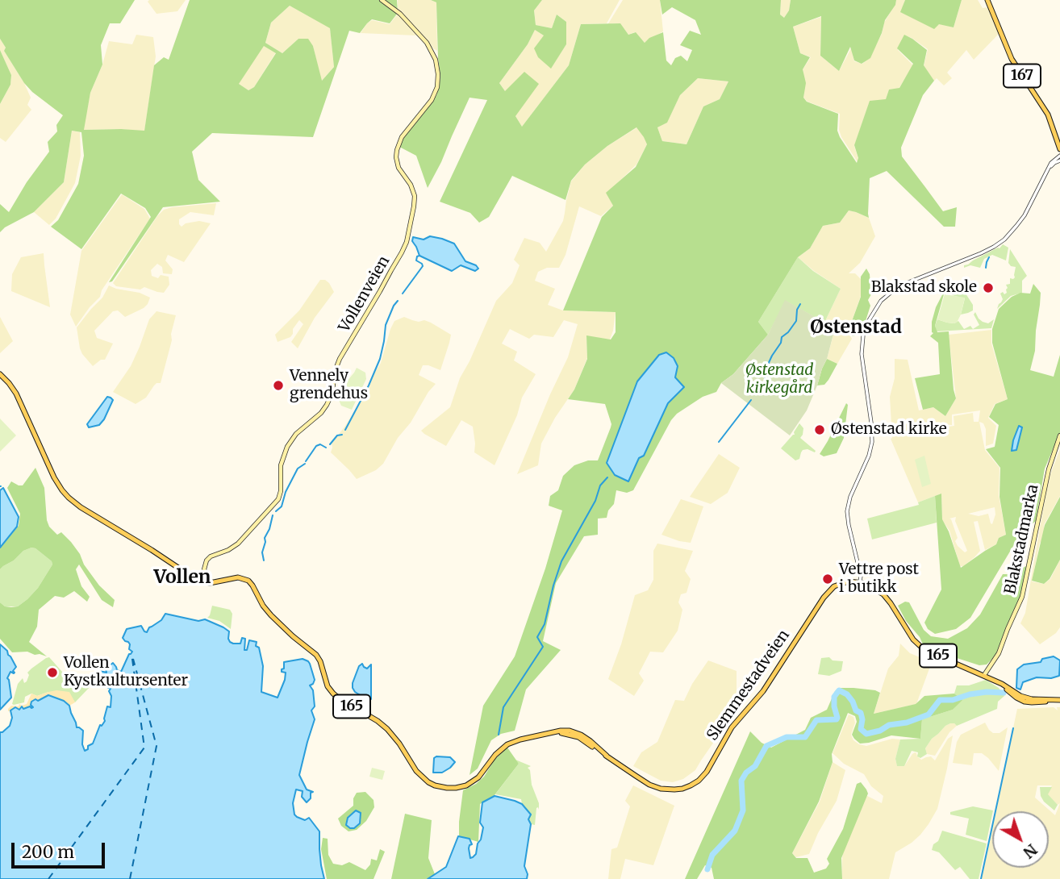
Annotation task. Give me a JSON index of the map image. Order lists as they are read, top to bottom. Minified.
{"streets":{"main road":["167","Vollenveien","Blakstadmarka","165","Slemmestadveien"]},"crossings":[["Vollenveien","Slemmestadveien"],["Blakstadmarka","165"],["165","Slemmestadveien"]],"districts":["Østenstad","Vollen"],"parks":["Østenstad kirkegård"],"places":["Blakstad skole","Vennely grendehus","Østenstad kirke","Vettre post i butikk","Vollen Kystkultursenter"],"scale_bar":"200 m","north":"bottom right"}
